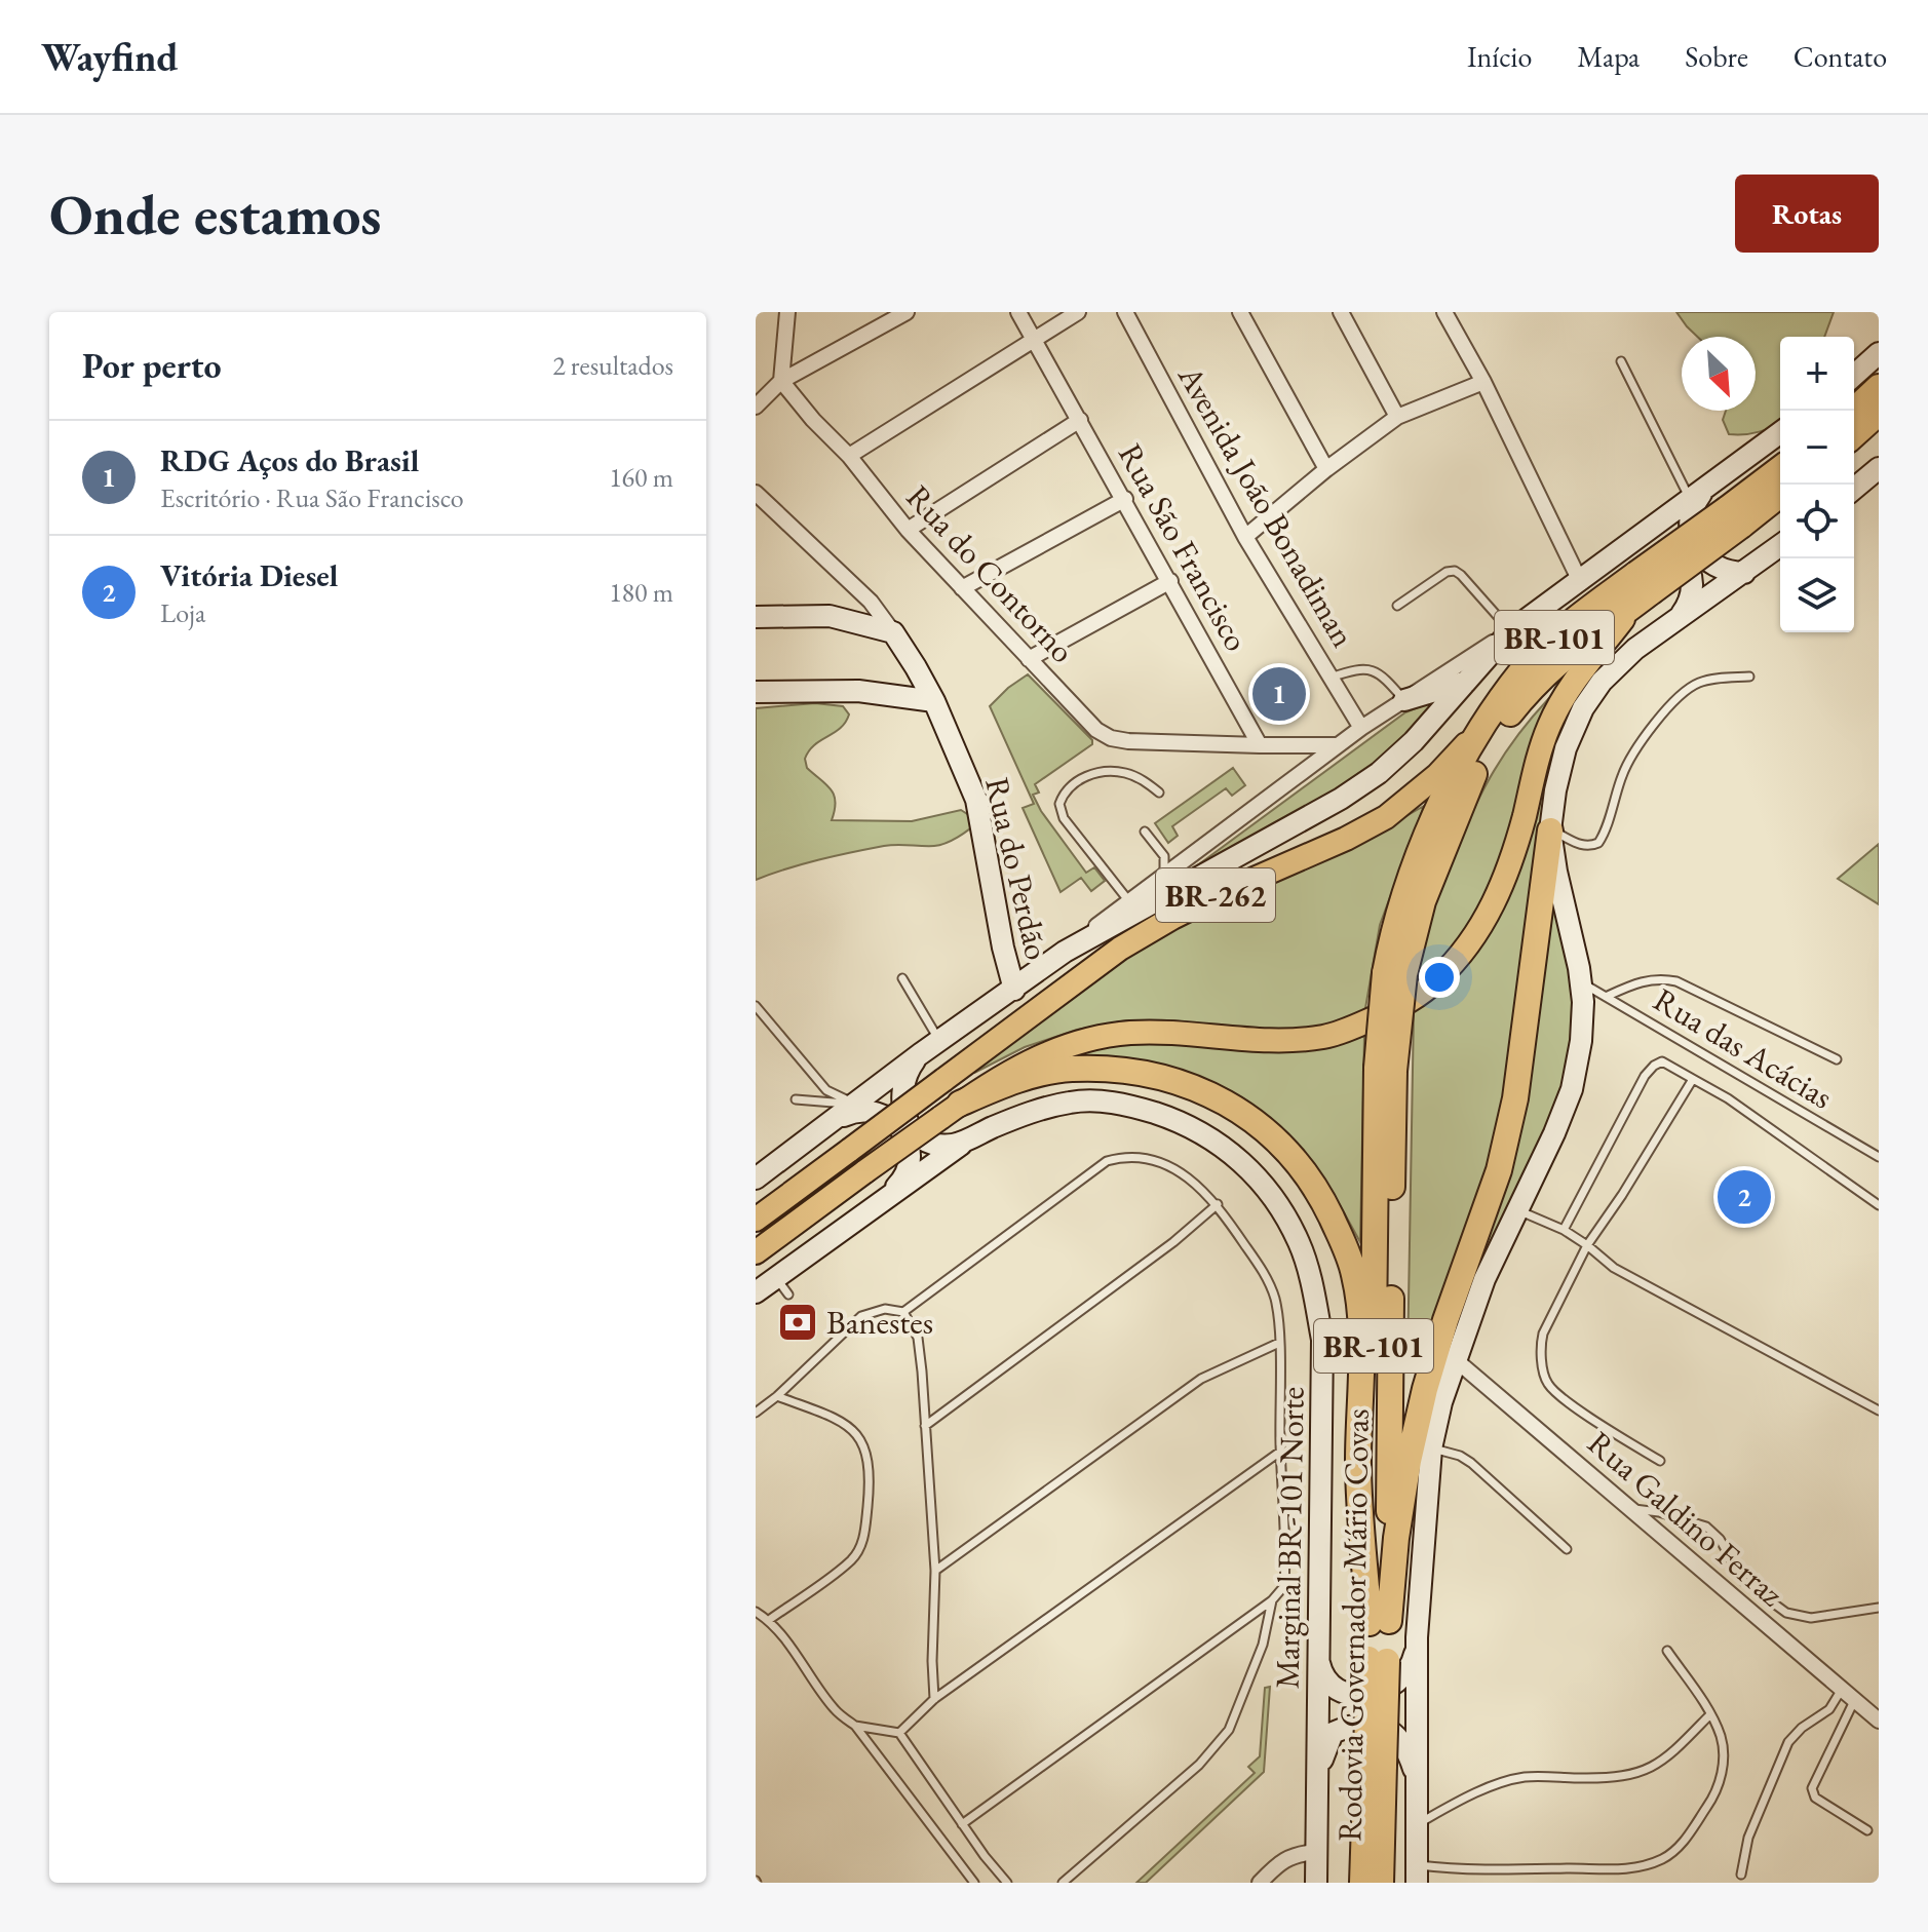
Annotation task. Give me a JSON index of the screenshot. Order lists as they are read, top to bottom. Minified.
{"streets":{"highway":["BR-101","Rodovia Governador Mário Covas"],"main road":["Rua do Perdão","BR-262","Marginal BR-101 Norte"],"street":["Avenida João Bonadiman","Rua São Francisco","Rua do Contorno","Rua Galdino Ferraz"],"lane":["Rua das Acácias"]},"crossings":[["Rua São Francisco","Rua do Contorno"],["BR-262","Rodovia Governador Mário Covas"]],"places":{"bank":["Banestes"]},"north":"bottom right","page":{"header":"Wayfind","nav":["Início","Mapa","Sobre","Contato"],"buttons":"Rotas","title":"Onde estamos","heading":["Por perto","2 resultados"],"map_buttons":["+","−"],"list":[{"mark":"1","name":"RDG Aços do Brasil","note":"Escritório · Rua São Francisco","value":"160 m"},{"mark":"2","name":"Vitória Diesel","note":"Loja","value":"180 m"}],"pins":["1","2"]}}
